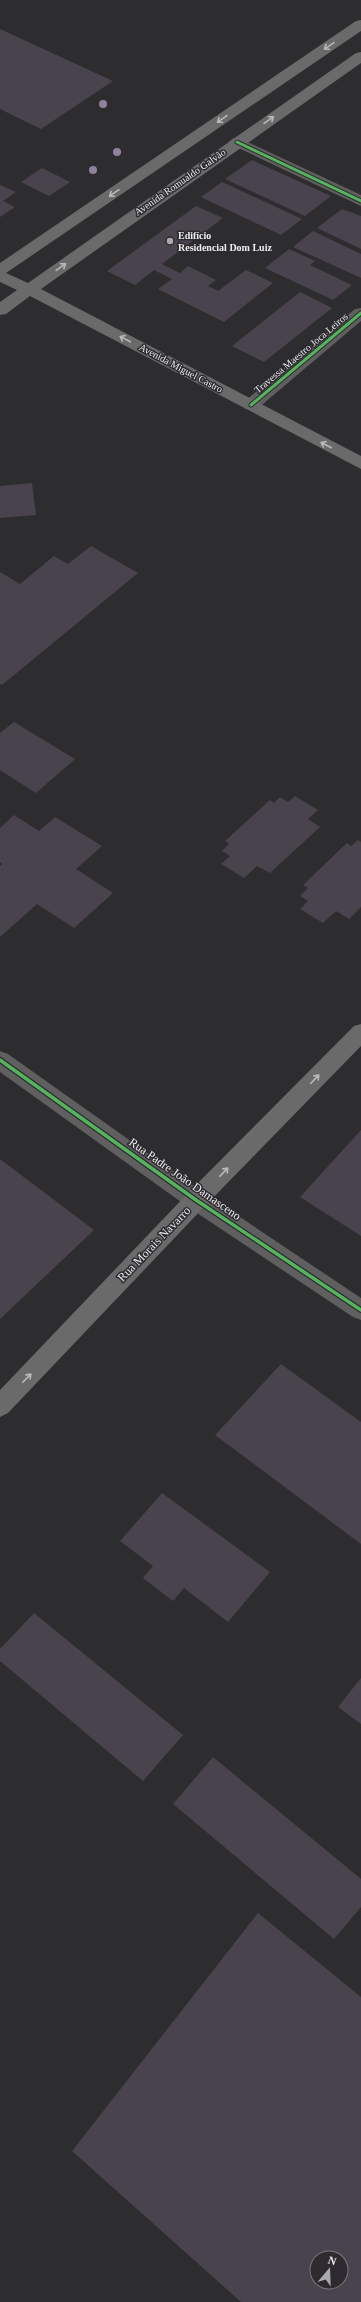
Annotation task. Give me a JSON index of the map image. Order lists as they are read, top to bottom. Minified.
{"streets":{"main road":["Avenida Romualdo Galvão","Avenida Miguel Castro","Rua Morais Navarro"],"street":["Travessa Maestro Joca Leiros","Rua Padre João Damasceno"]},"crossings":[["Avenida Romualdo Galvão","Avenida Miguel Castro"],["Travessa Maestro Joca Leiros","Avenida Miguel Castro"],["Rua Padre João Damasceno","Rua Morais Navarro"]],"one_way":["Avenida Miguel Castro","Rua Morais Navarro"],"places":["Edifício Residencial Dom Luiz"],"north":"top"}
